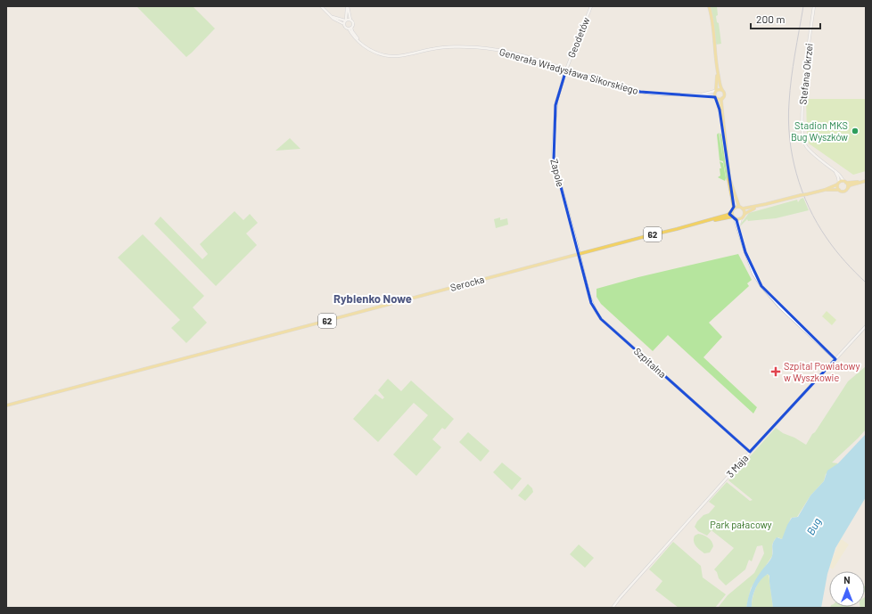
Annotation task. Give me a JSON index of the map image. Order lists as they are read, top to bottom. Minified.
{"streets":{"main road":["62","Serocka"],"street":["Geodetów","Generała Władysława Sikorskiego","Stefana Okrzei","Zapole","Szpitalna","3 Maja"]},"crossings":[["Geodetów","Generała Władysława Sikorskiego"],["Geodetów","Zapole"],["Generała Władysława Sikorskiego","Zapole"],["Zapole","Serocka"],["Zapole","Szpitalna"],["62","Serocka"],["Serocka","Szpitalna"],["Szpitalna","3 Maja"]],"districts":["Rybienko Nowe"],"water":["Bug"],"parks":["Park pałacowy"],"places":{"other":["Stadion MKS Bug Wyszków"],"health":["Szpital Powiatowy w Wyszkowie"]},"scale_bar":"200 m","north":"top"}
